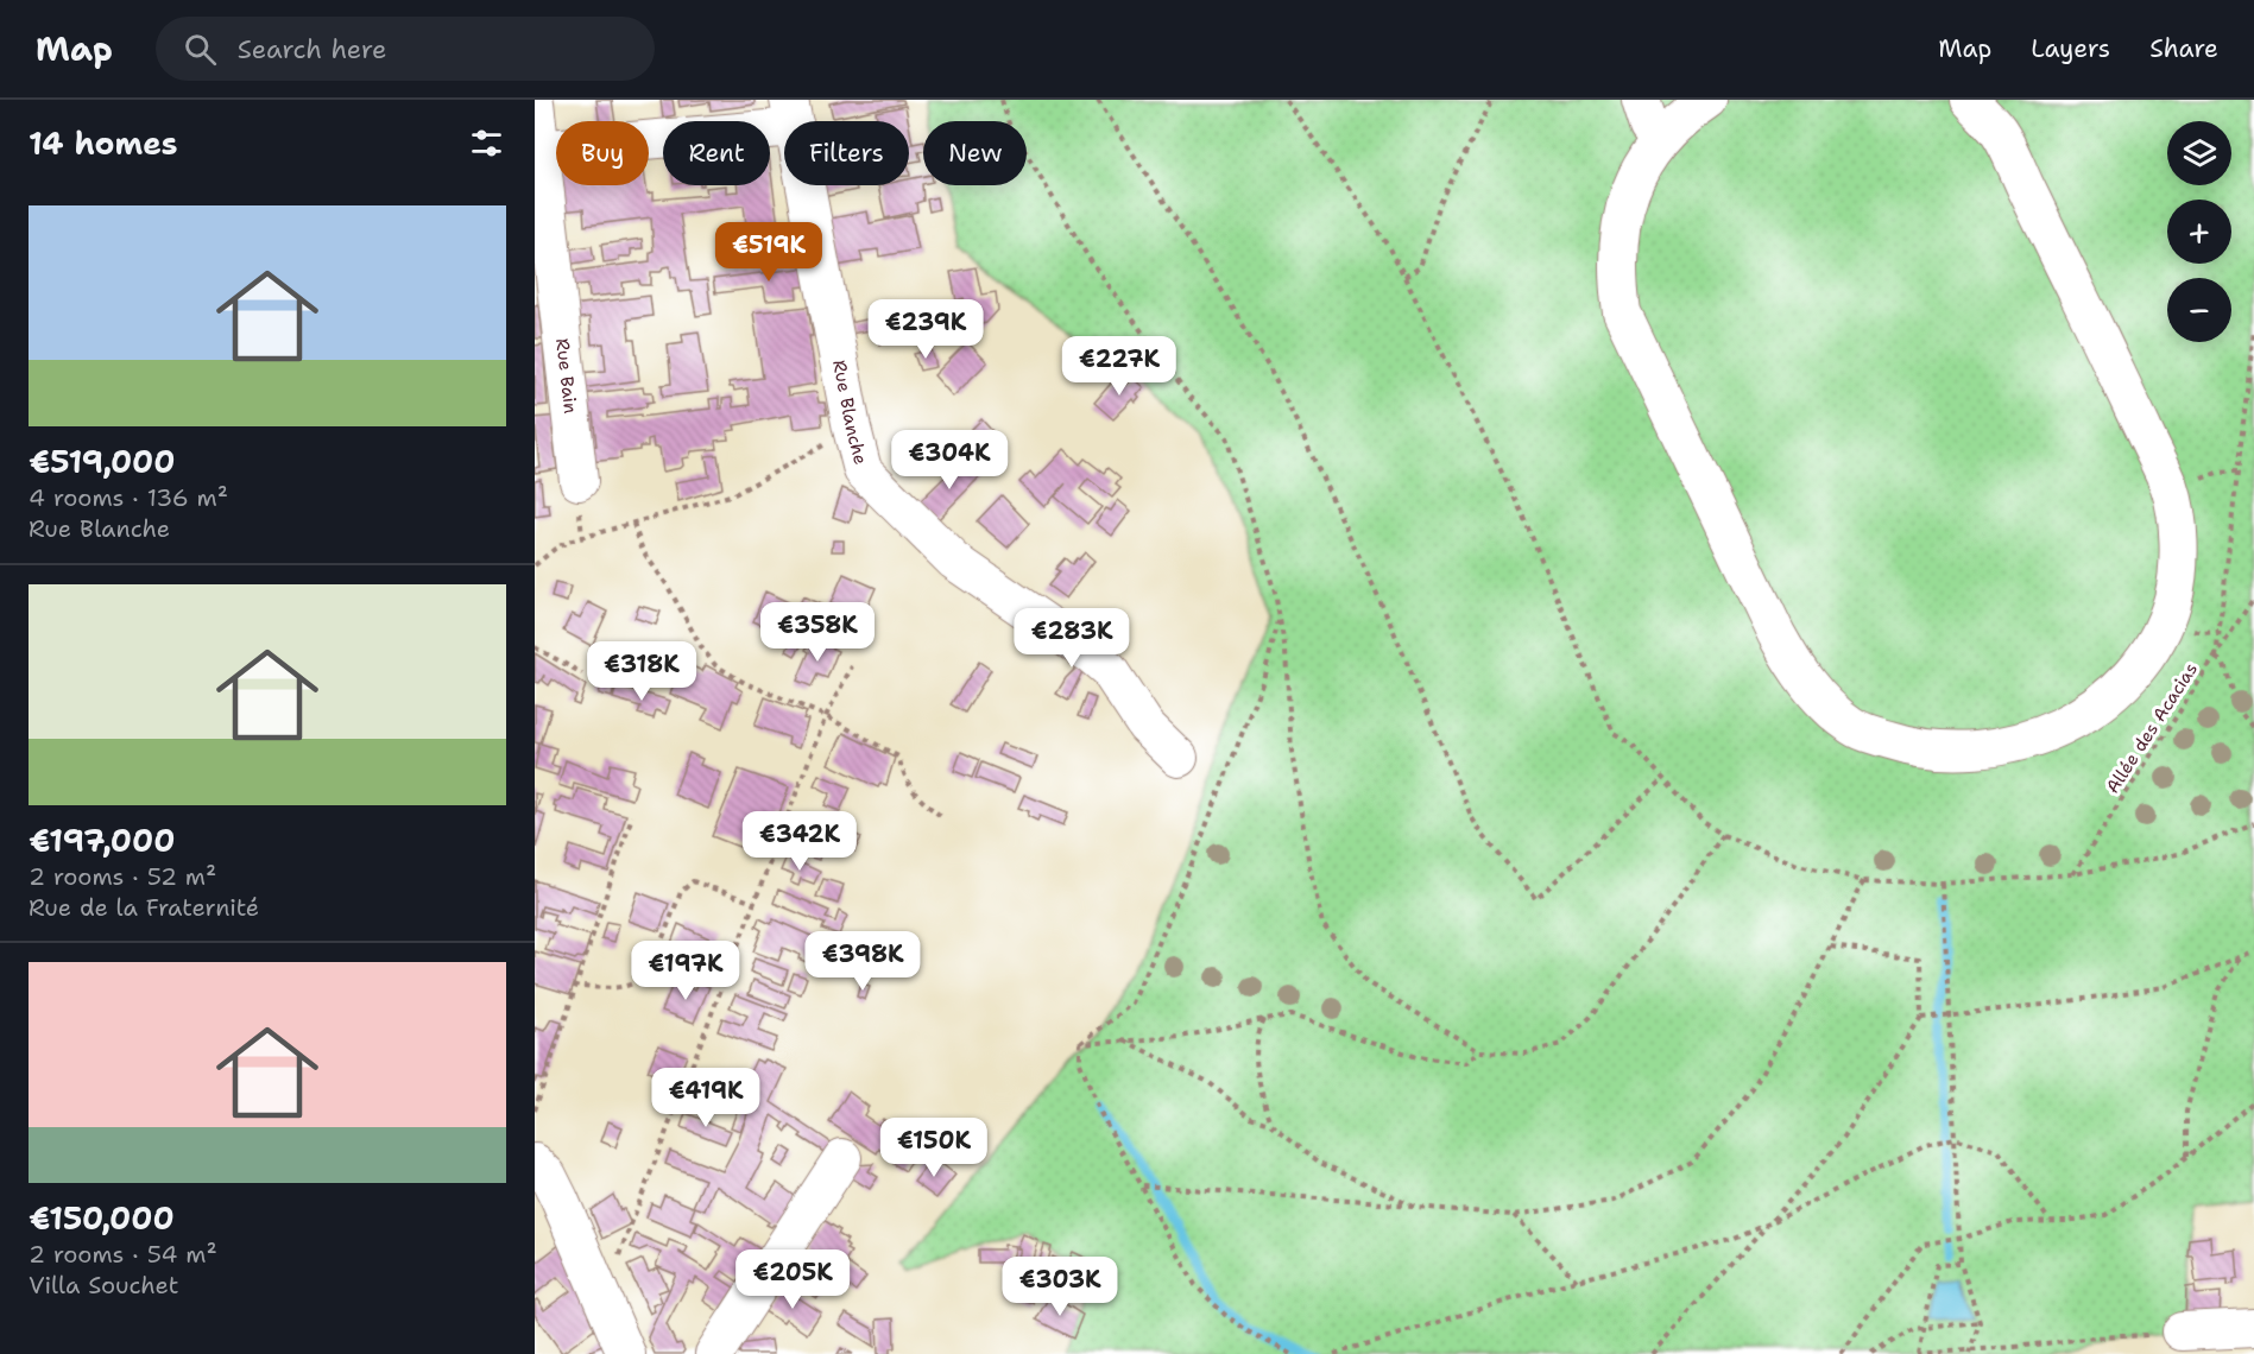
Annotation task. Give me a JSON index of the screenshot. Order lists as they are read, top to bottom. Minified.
{"streets":{"street":["Rue Bain","Rue Blanche"],"path":["Allée des Acacias"]},"page":{"header":"Map","search":"Search here","nav":["Map","Layers","Share"],"heading":"14 homes","map_buttons":["+","−"],"chip":["Buy","Rent","Filters","New"],"list":[{"name":"€519,000","note":"4 rooms · 136 m² · Rue Blanche"},{"name":"€197,000","note":"2 rooms · 52 m² · Rue de la Fraternité"},{"name":"€150,000","note":"2 rooms · 54 m² · Villa Souchet"}],"price":["€519K","€239K","€227K","€304K","€358K","€283K","€318K","€342K","€398K","€197K","€419K","€150K","€205K","€303K"]}}
